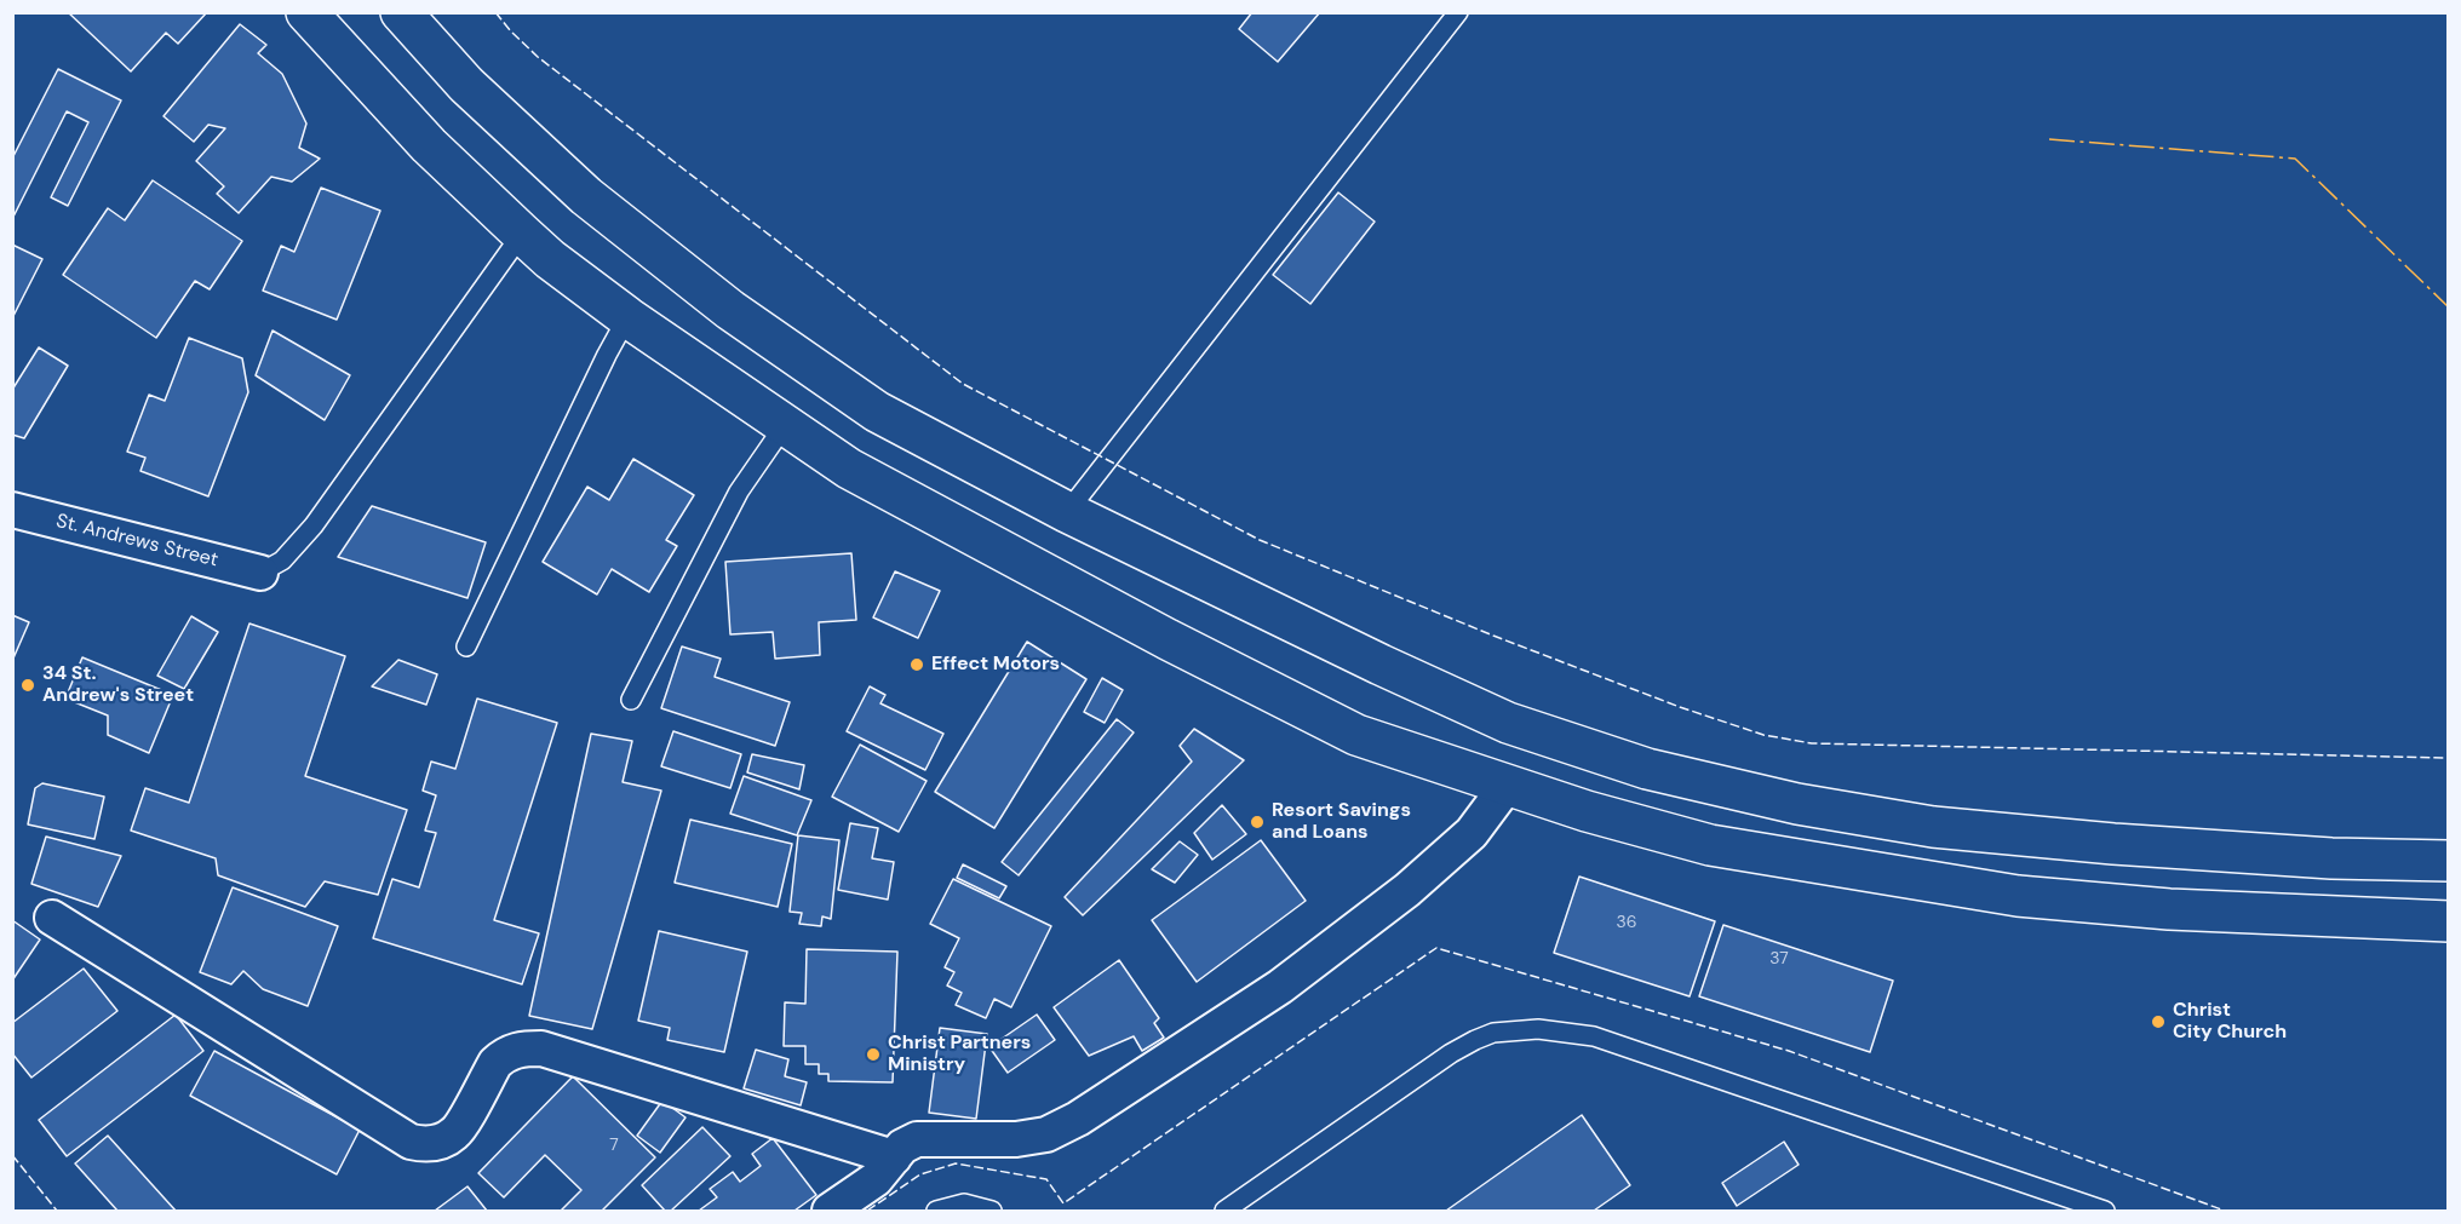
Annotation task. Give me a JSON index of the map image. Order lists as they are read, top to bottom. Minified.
{"streets":{"street":["St. Andrews Street"]},"places":["Effect Motors","34 St. Andrew's Street","Resort Savings and Loans","Christ City Church","Christ Partners Ministry"],"house_numbers":["36","37","7"]}
